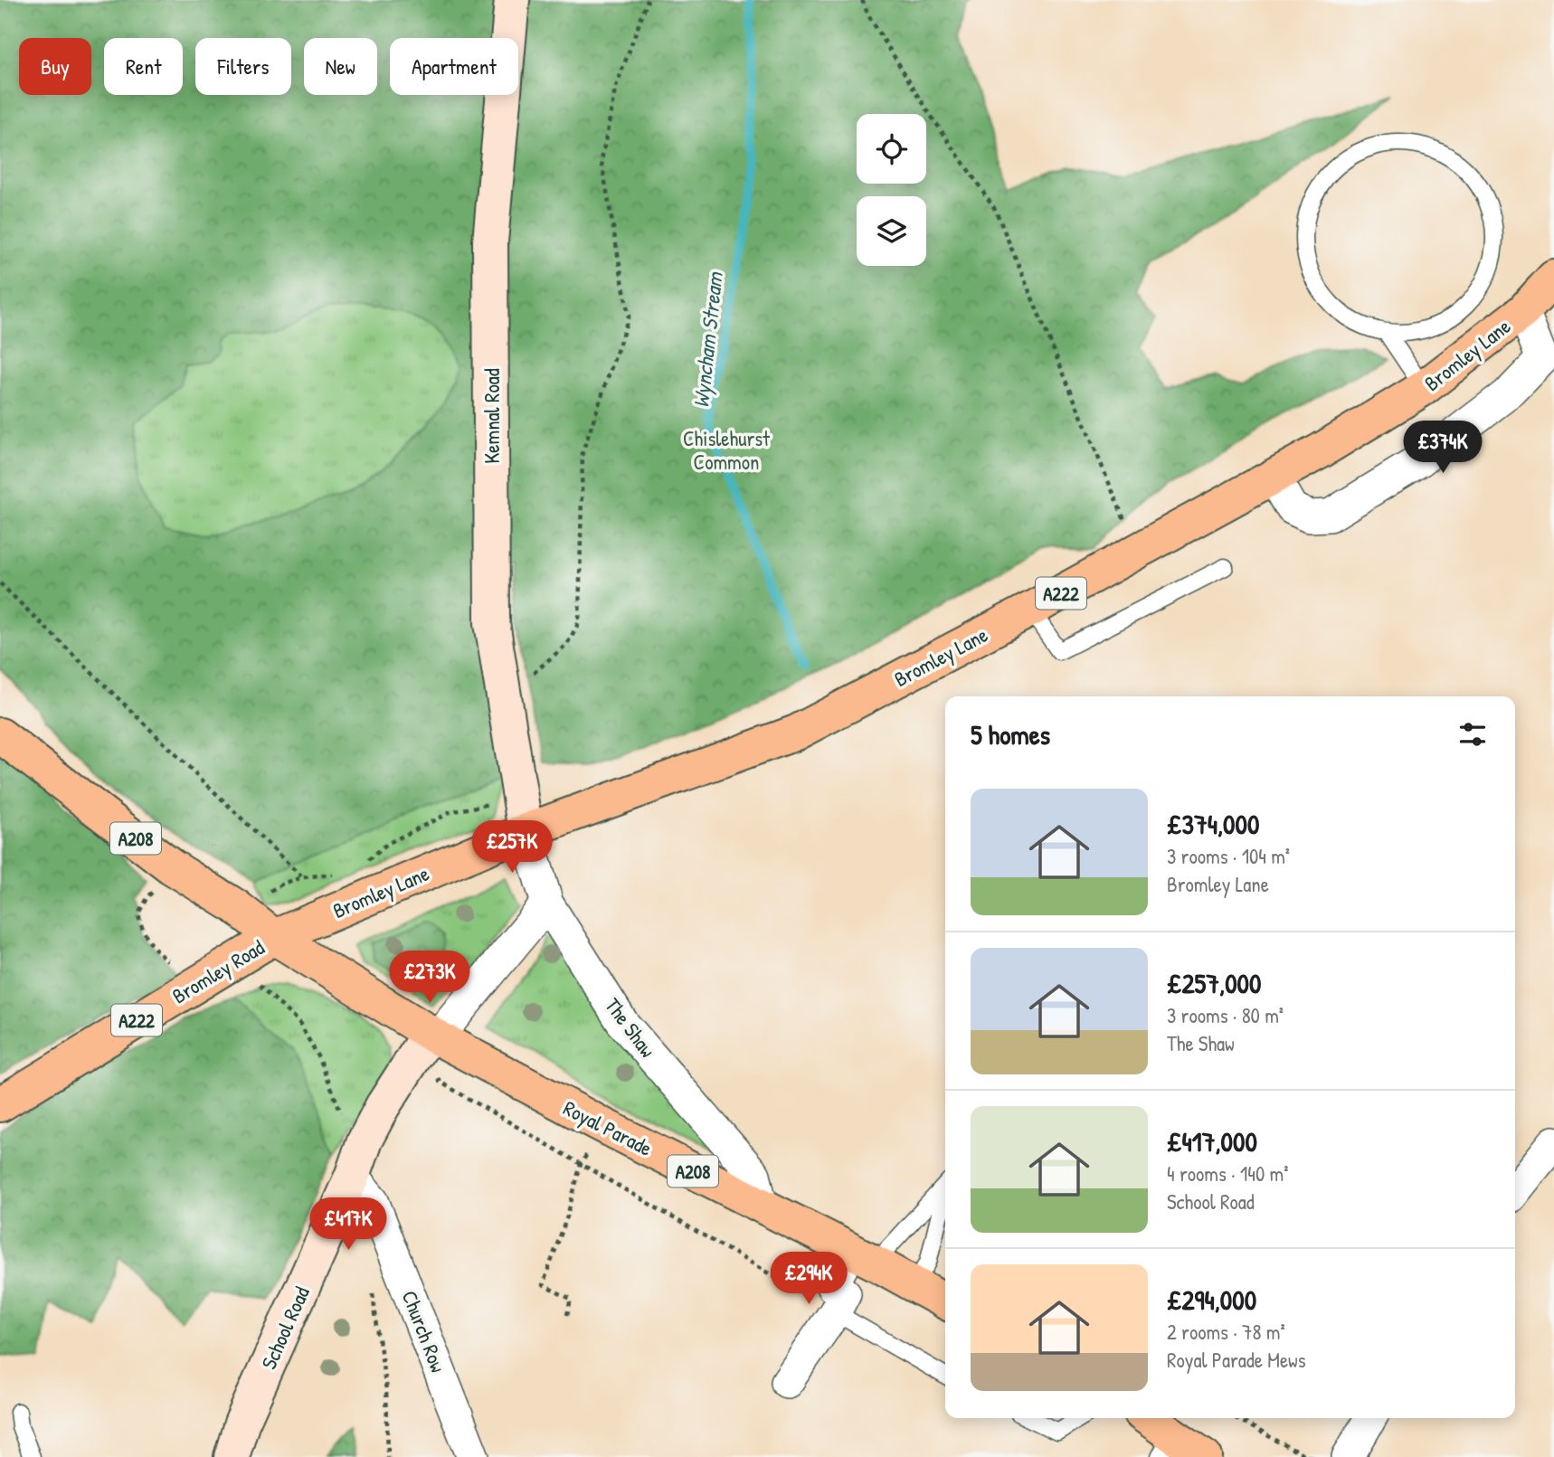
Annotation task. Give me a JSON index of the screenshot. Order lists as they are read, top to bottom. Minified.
{"streets":{"main road":["Bromley Lane","A222","A208","Bromley Road","Royal Parade"],"street":["Kemnal Road","The Shaw","School Road","Church Row"]},"crossings":[["Bromley Lane","Kemnal Road"],["Bromley Lane","A208"],["Bromley Lane","Bromley Road"],["Bromley Lane","The Shaw"],["Bromley Lane","Royal Parade"],["Kemnal Road","The Shaw"],["A208","Bromley Road"],["A208","Royal Parade"],["Bromley Road","Royal Parade"],["The Shaw","Royal Parade"],["Royal Parade","School Road"],["School Road","Church Row"]],"water":["Wyncham Stream"],"parks":["Chislehurst Common"],"page":{"chip":["Buy","Rent","Filters","New","Apartment"],"price":["£374K","£257K","£273K","£417K","£294K"],"heading":"5 homes","list":[{"name":"£374,000","note":"3 rooms · 104 m² · Bromley Lane"},{"name":"£257,000","note":"3 rooms · 80 m² · The Shaw"},{"name":"£417,000","note":"4 rooms · 140 m² · School Road"},{"name":"£294,000","note":"2 rooms · 78 m² · Royal Parade Mews"}]}}
